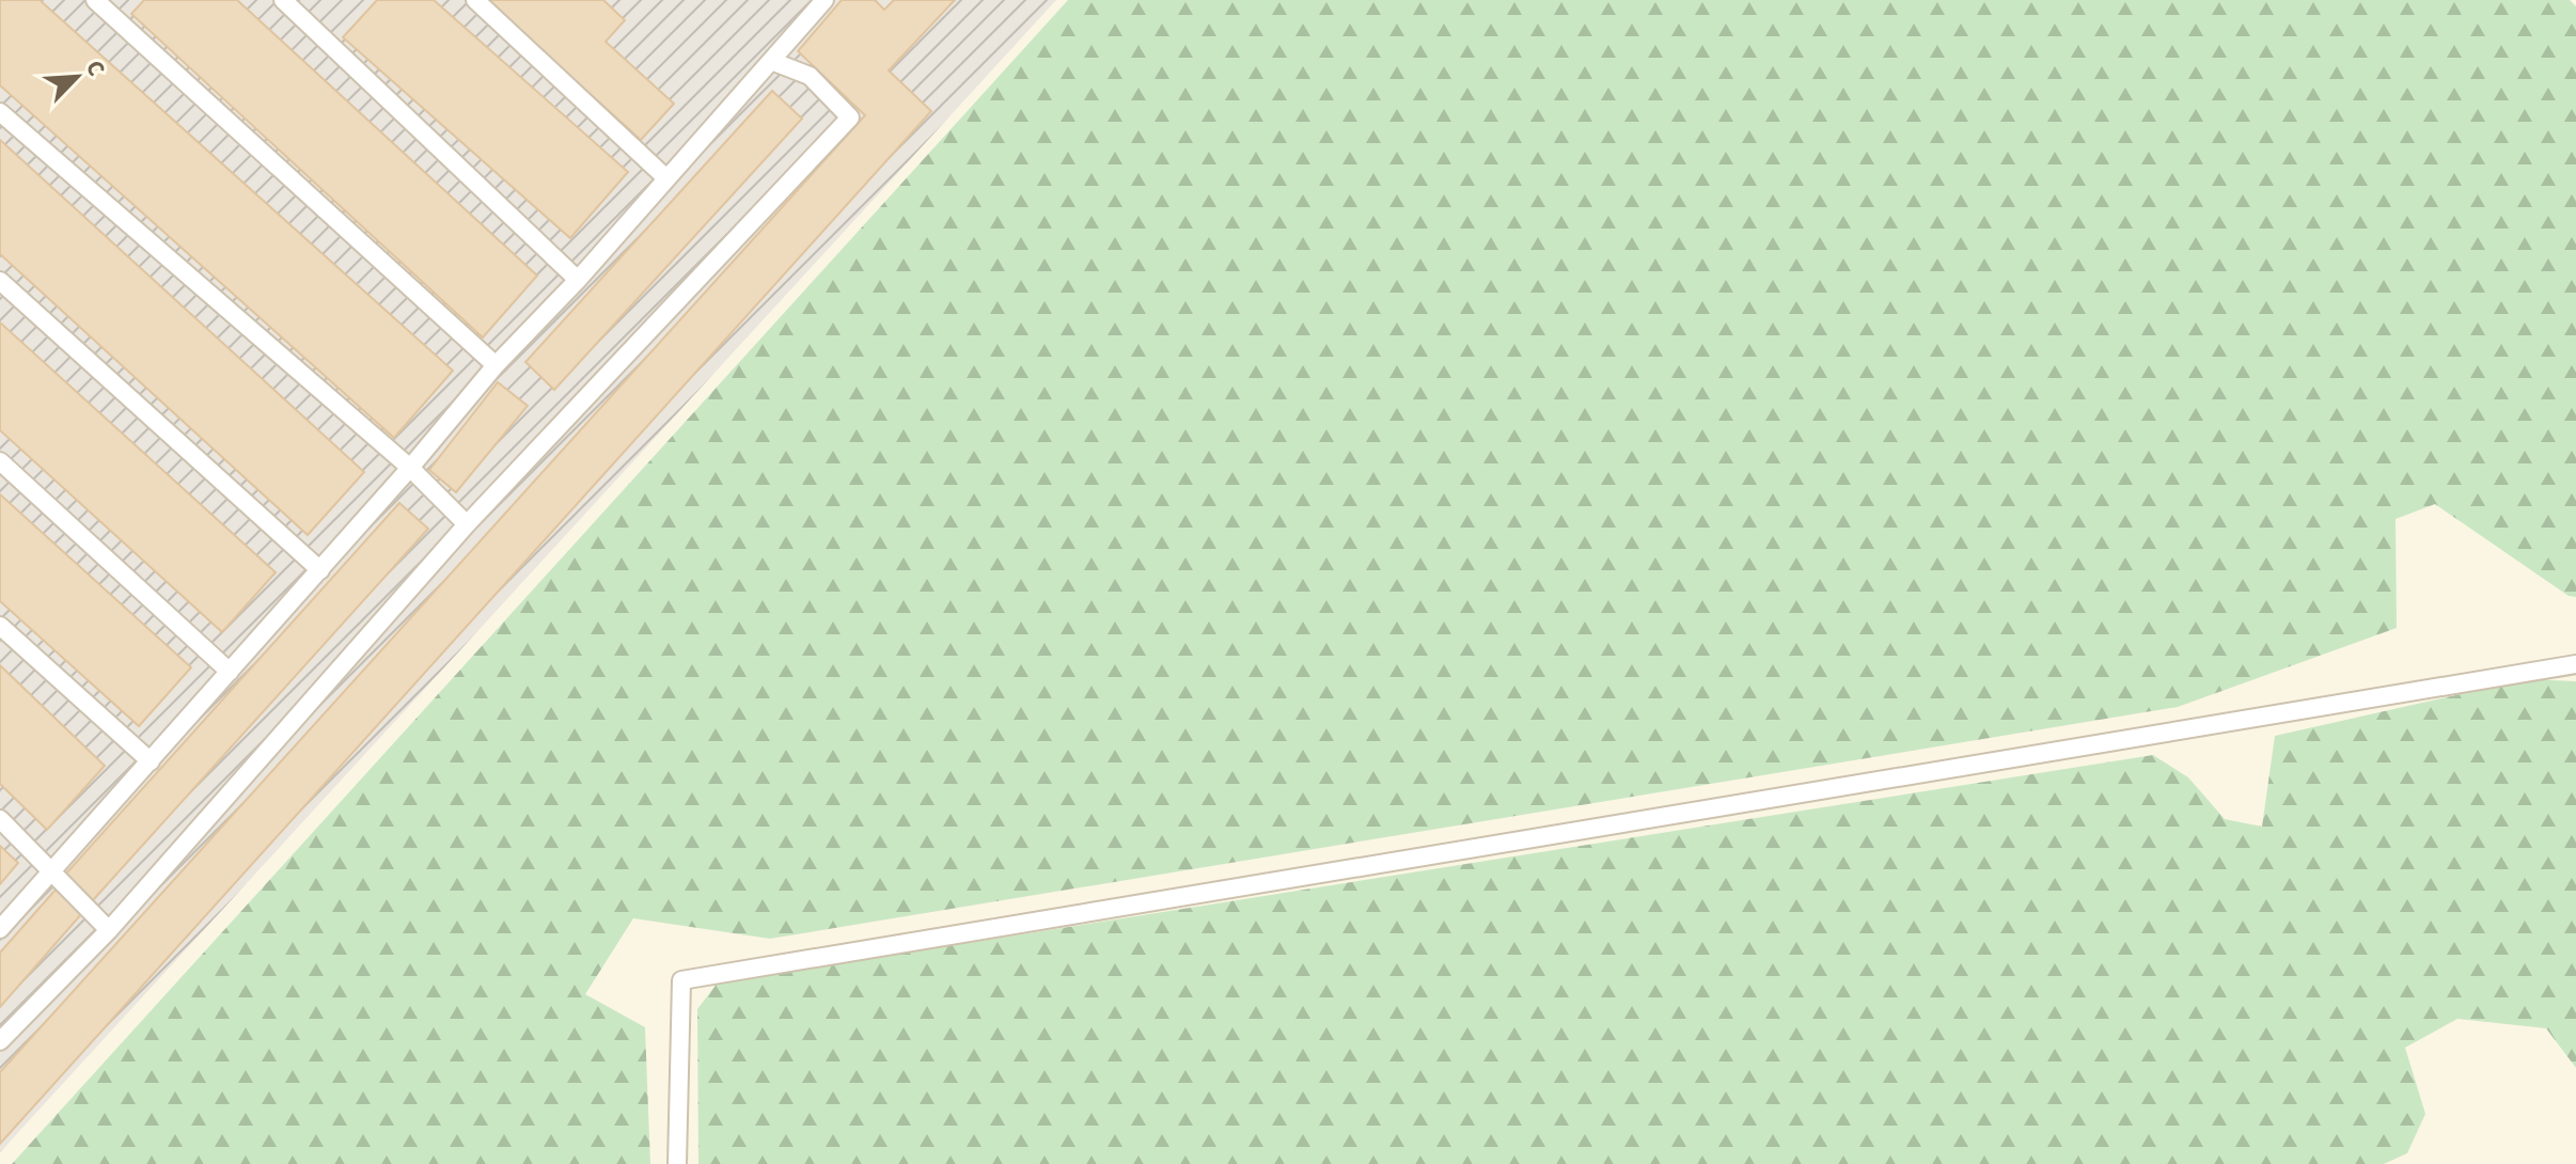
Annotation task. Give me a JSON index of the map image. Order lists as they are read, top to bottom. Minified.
{"north":"top right"}
